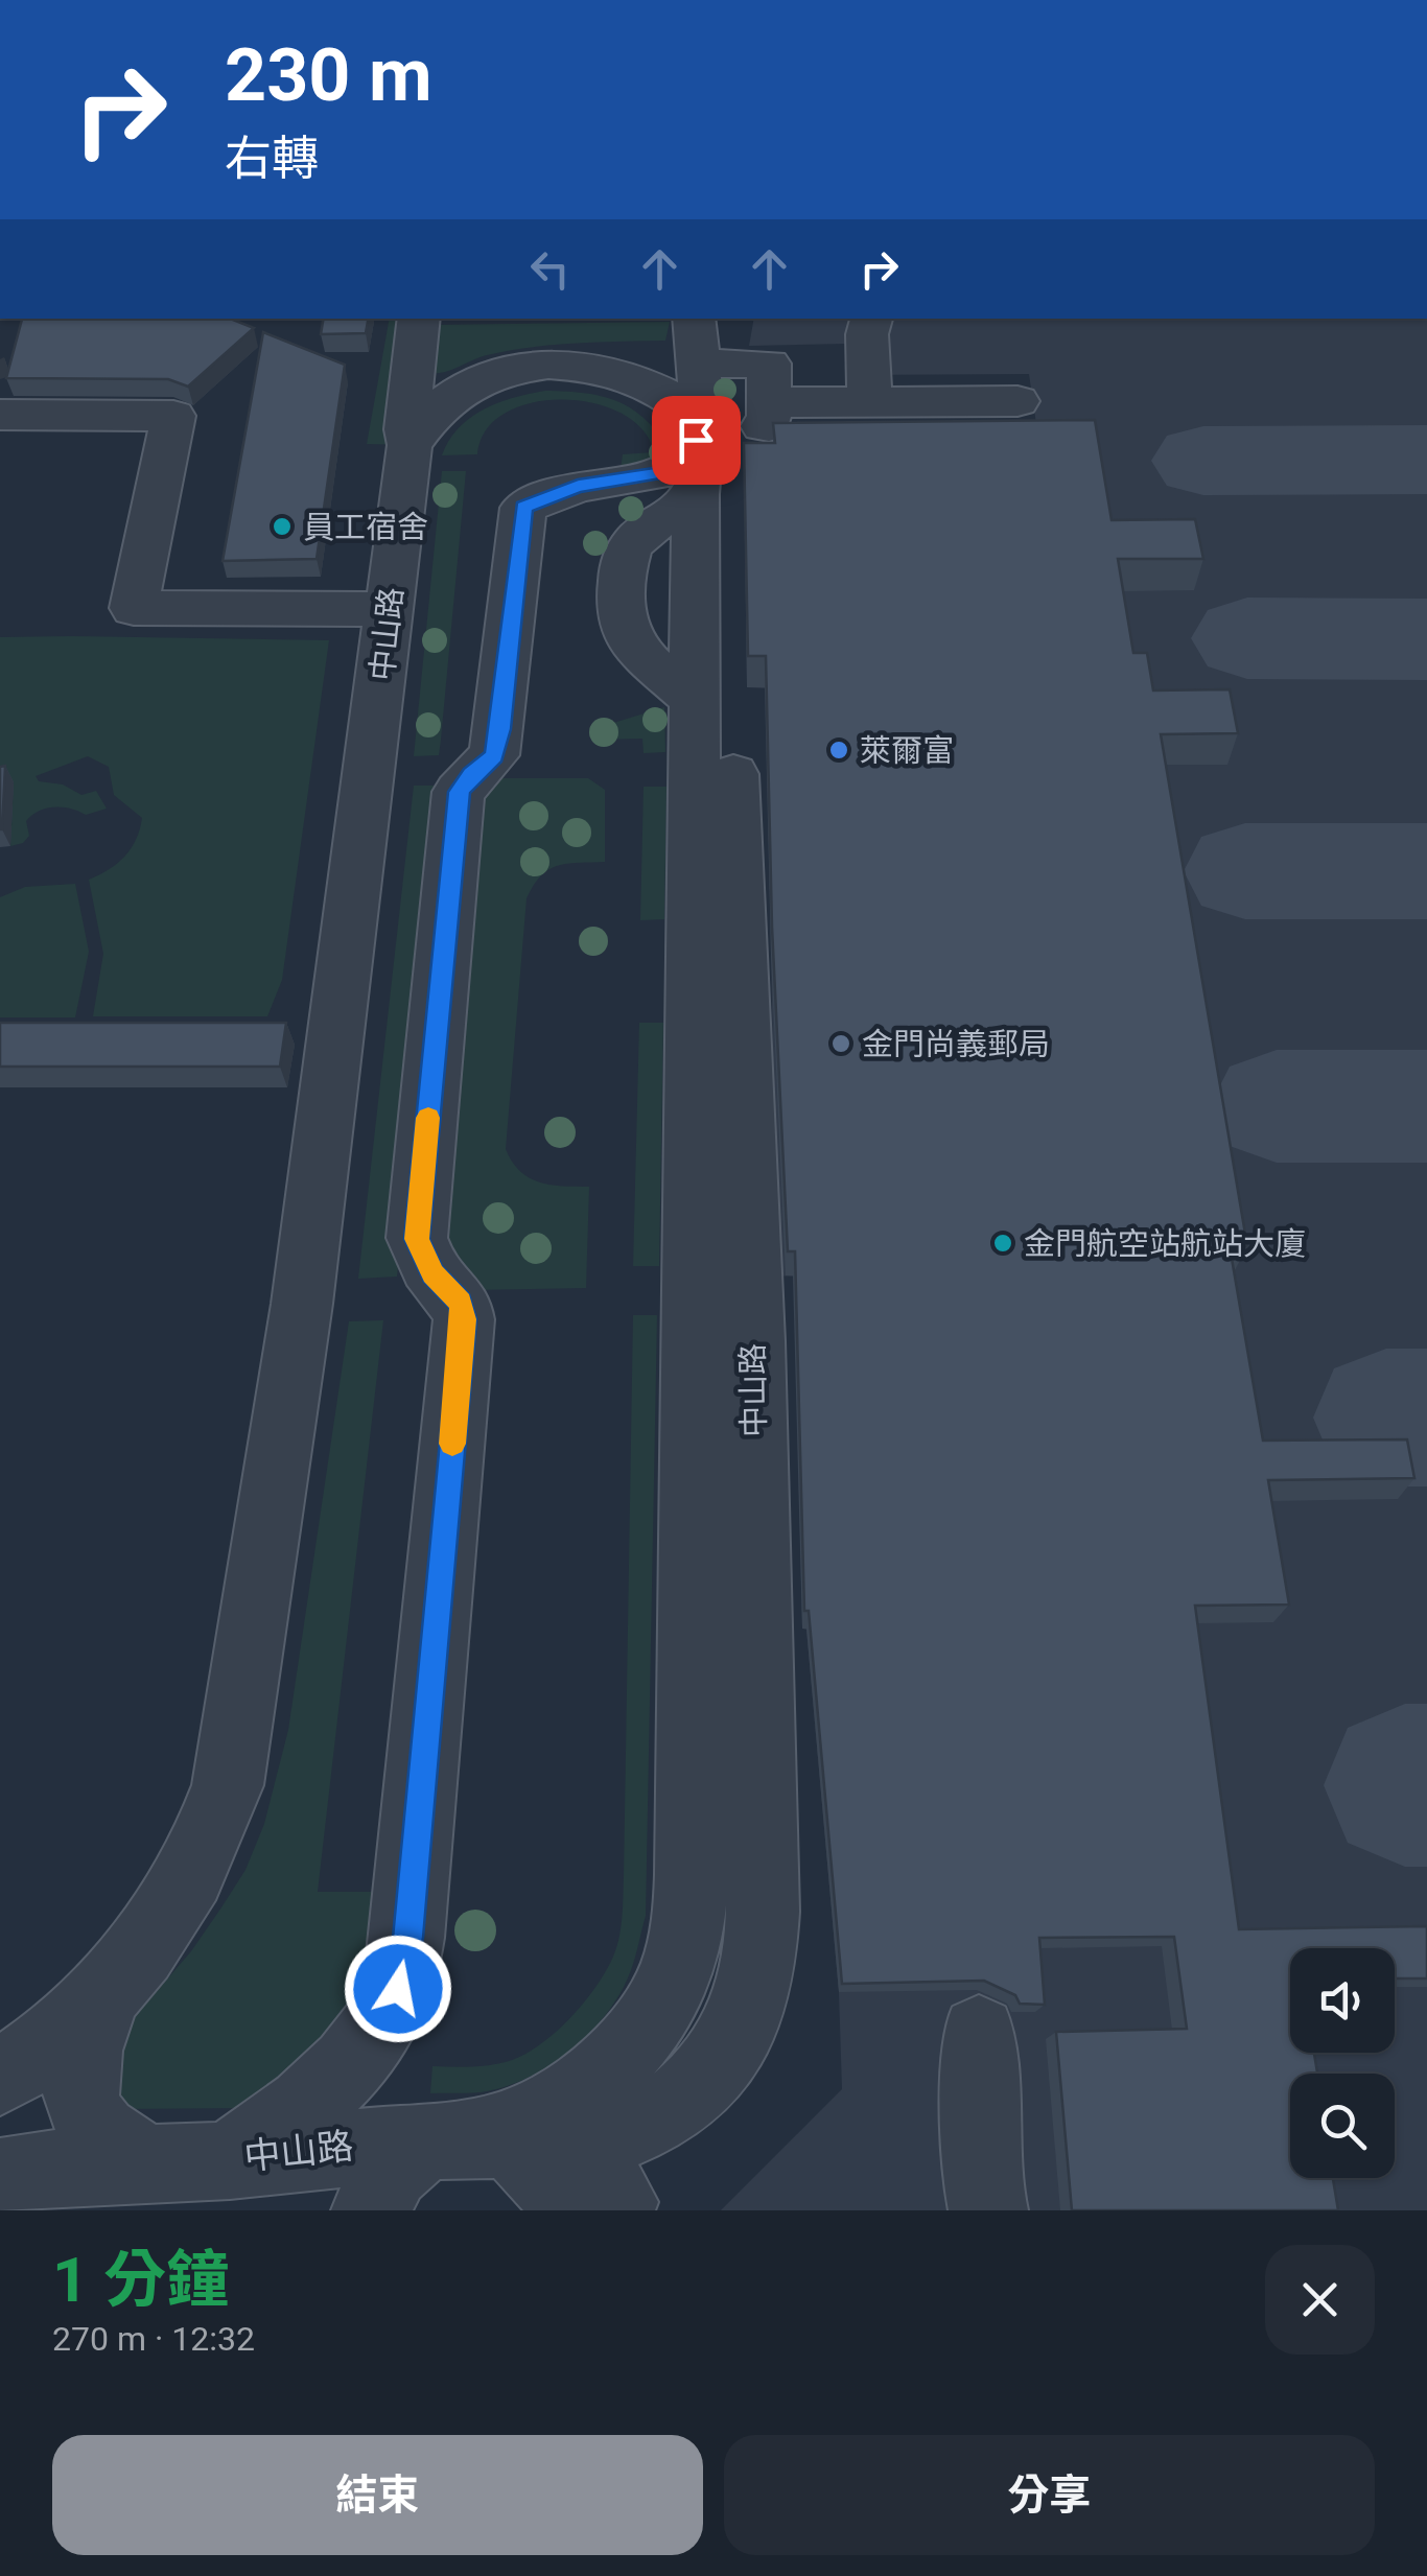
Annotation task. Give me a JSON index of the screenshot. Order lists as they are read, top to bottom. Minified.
{"streets":{"street":["中山路"]},"places":["員工宿舍","萊爾富","金門尚義郵局","金門航空站航站大廈"],"page":{"turn":["230 m","右轉"],"heading":["1 分鐘","270 m · 12:32"],"buttons":["結束","分享"]}}
